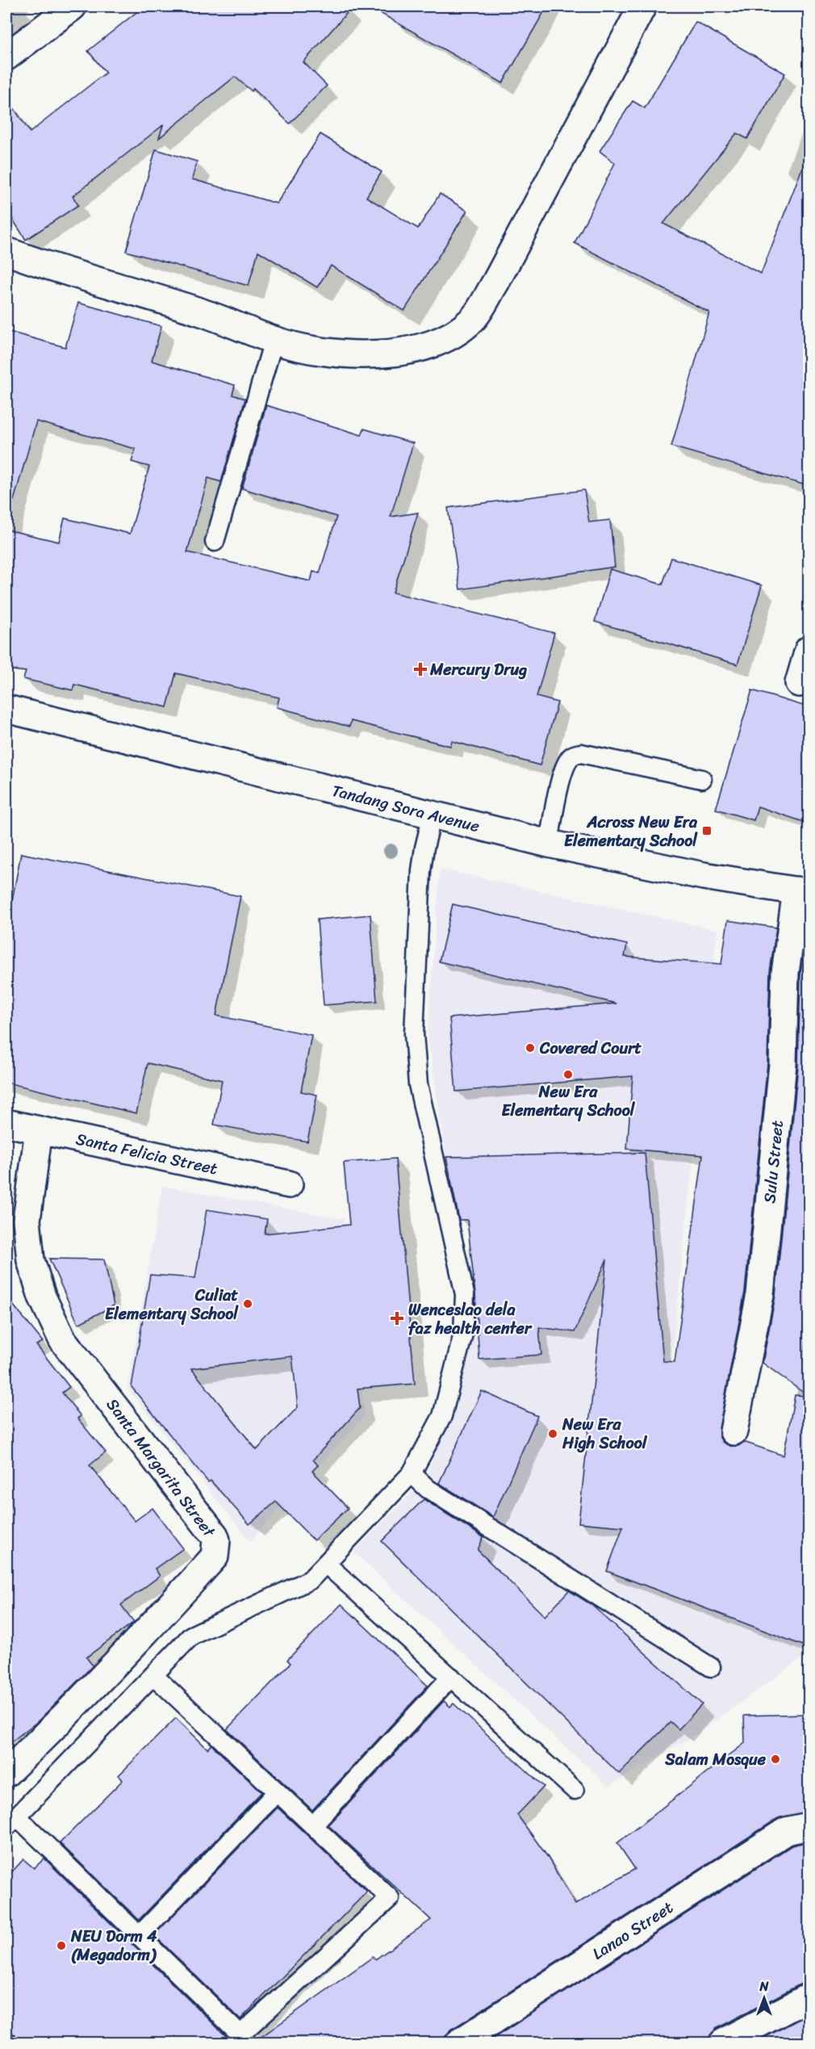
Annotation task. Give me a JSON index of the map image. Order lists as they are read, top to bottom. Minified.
{"streets":{"street":["Tandang Sora Avenue","Santa Felicia Street","Sulu Street","Santa Margarita Street","Lanao Street"]},"crossings":[["Tandang Sora Avenue","Sulu Street"],["Santa Felicia Street","Santa Margarita Street"]],"places":{"health":["Mercury Drug","Wenceslao dela faz health center"],"transit":["Across New Era Elementary School"],"other":["Covered Court","New Era Elementary School","Culiat Elementary School","New Era High School","Salam Mosque","NEU Dorm 4 (Megadorm)"]},"north":"top"}
